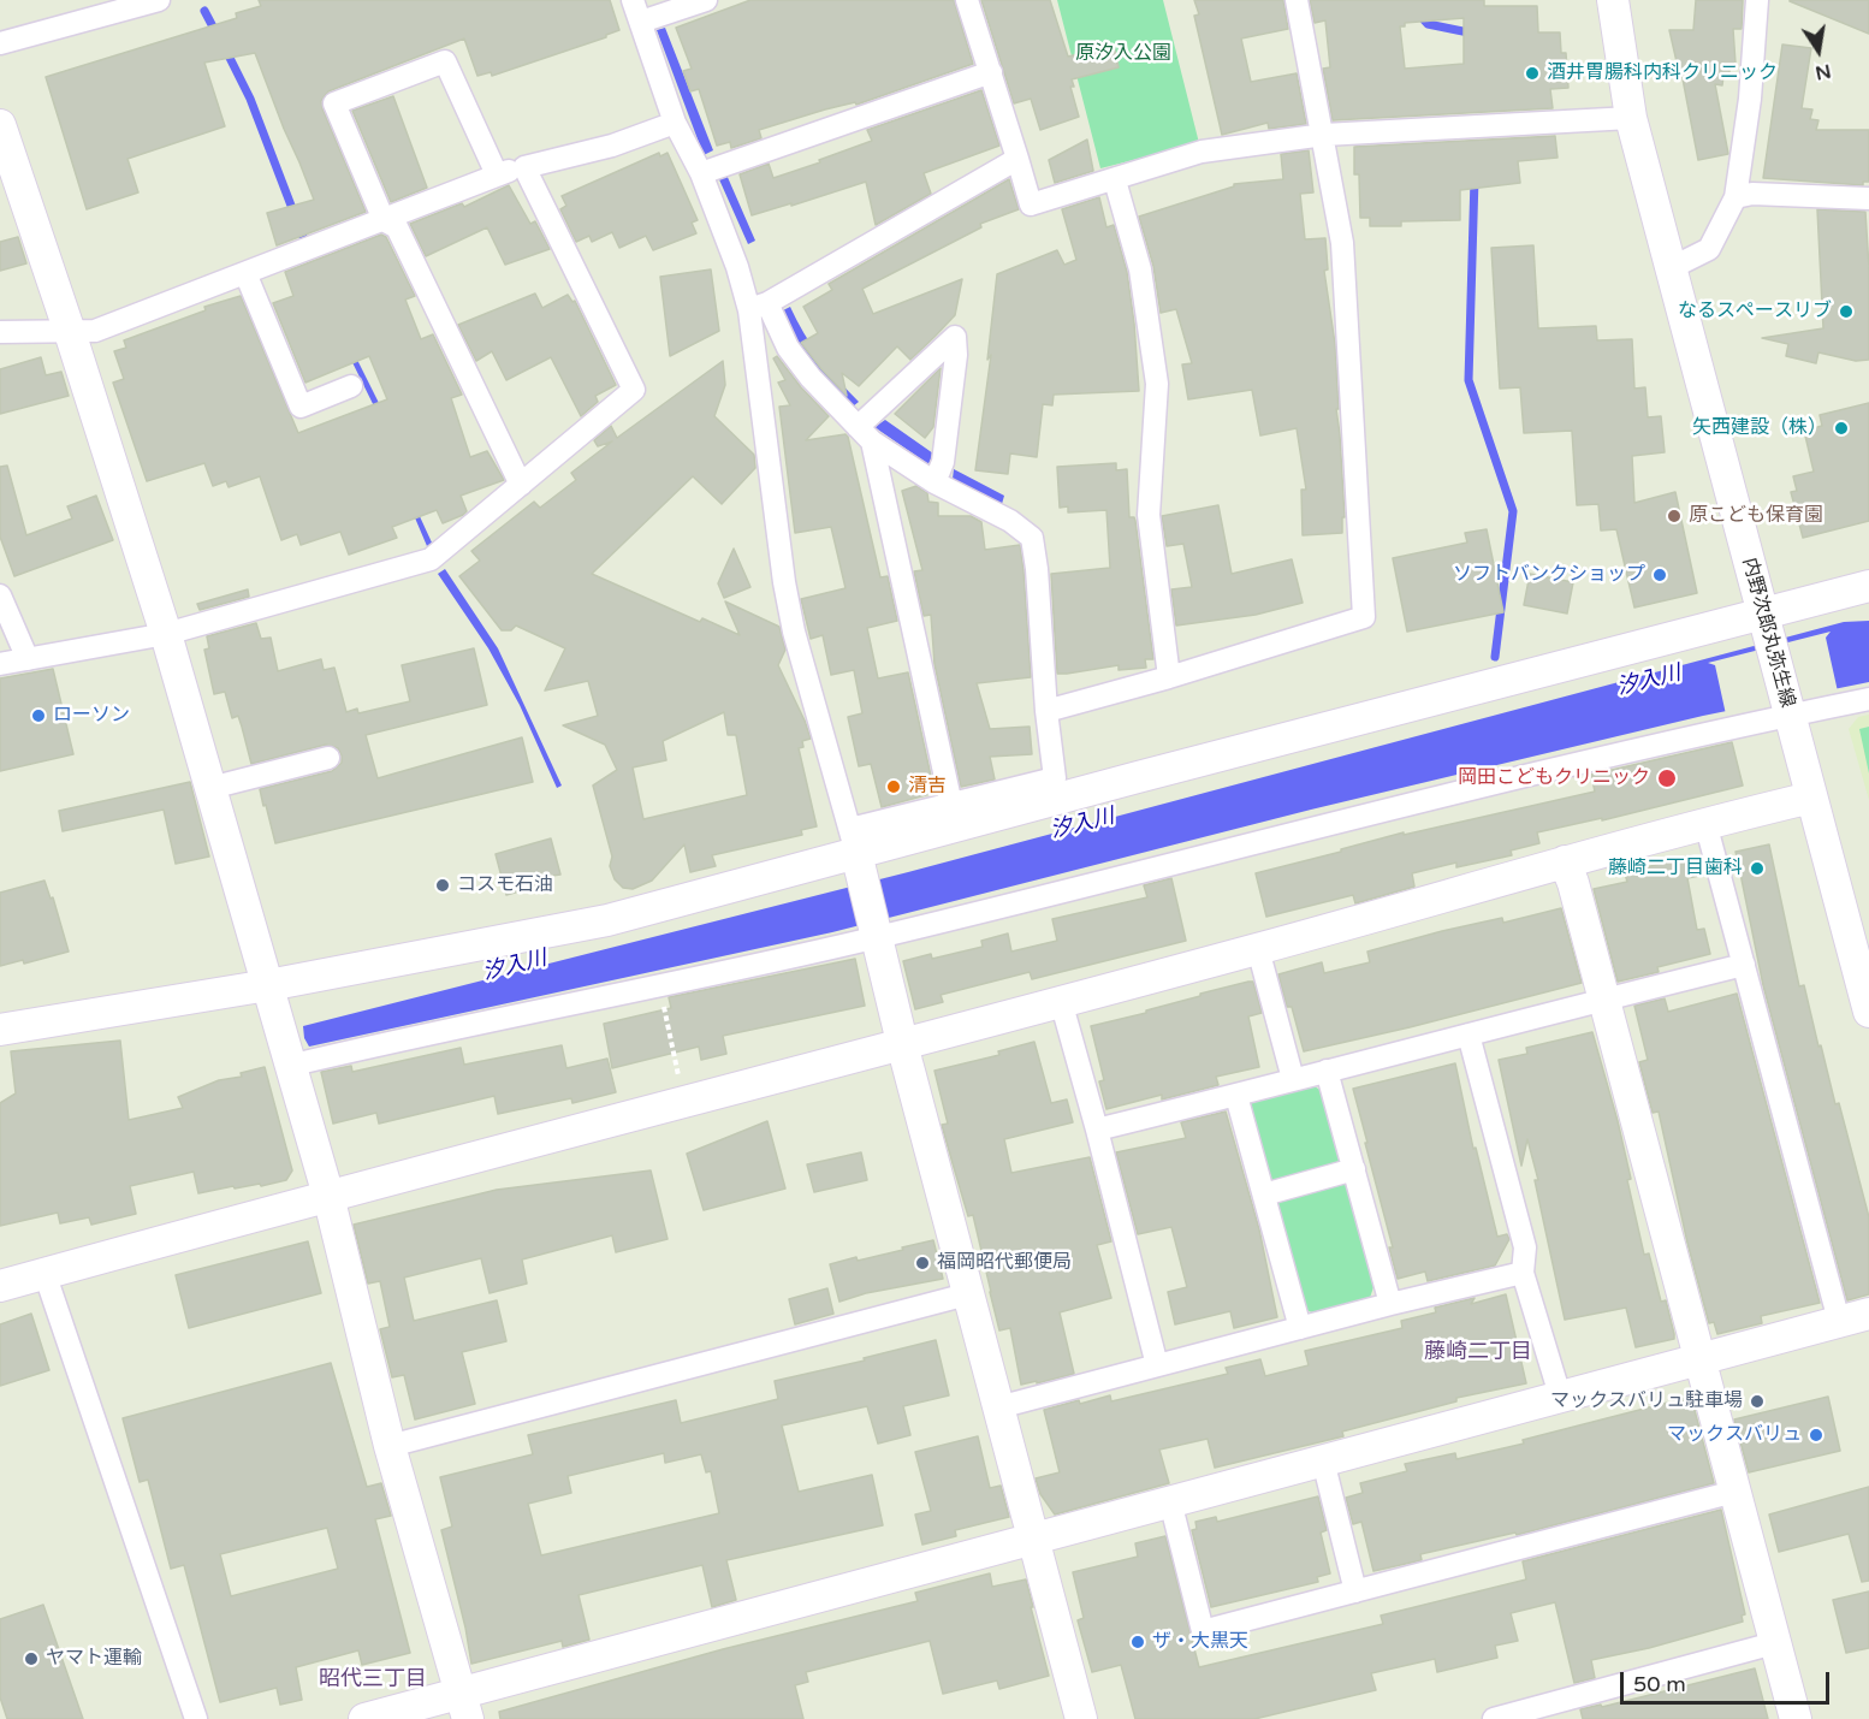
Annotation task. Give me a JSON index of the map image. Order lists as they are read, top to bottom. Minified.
{"streets":{"street":["内野次郎丸弥生線"]},"districts":["藤崎二丁目","昭代三丁目"],"water":["汐入川"],"parks":["原汐入公園"],"places":["酒井胃腸科内科クリニック","なるスペースリブ","矢西建設（株）","原こども保育園","ソフトバンクショップ","ローソン","岡田こどもクリニック","清吉","藤崎二丁目歯科","コスモ石油","福岡昭代郵便局","マックスバリュ駐車場","マックスバリュ","ザ・大黒天","ヤマト運輸"],"scale_bar":"50 m","north":"bottom"}
